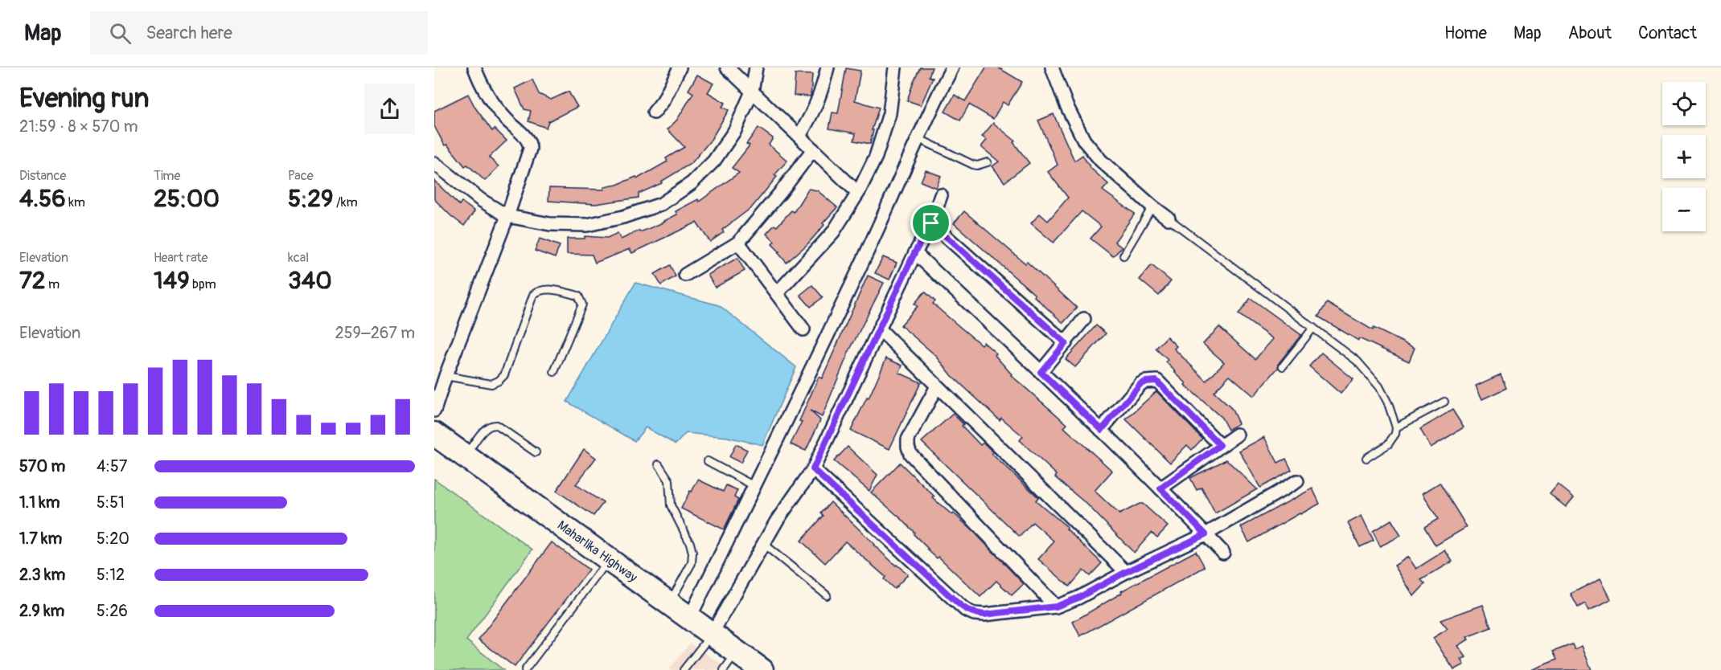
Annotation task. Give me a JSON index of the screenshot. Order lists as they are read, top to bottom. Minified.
{"streets":{"highway":["Maharlika Highway"]},"page":{"header":"Map","search":"Search here","nav":["Home","Map","About","Contact"],"heading":["Evening run","21:59 · 8 × 570 m"],"map_buttons":["+","−"],"stats":[["Distance","4.56 km"],["Time","25:00"],["Pace","5:29 /km"],["Elevation","72 m"],["Heart rate","149 bpm"],["kcal","340"]],"chart":["Elevation","259–267 m"],"list":[{"name":"570 m","note":"4:57"},{"name":"1.1 km","note":"5:51"},{"name":"1.7 km","note":"5:20"},{"name":"2.3 km","note":"5:12"},{"name":"2.9 km","note":"5:26"}]}}
